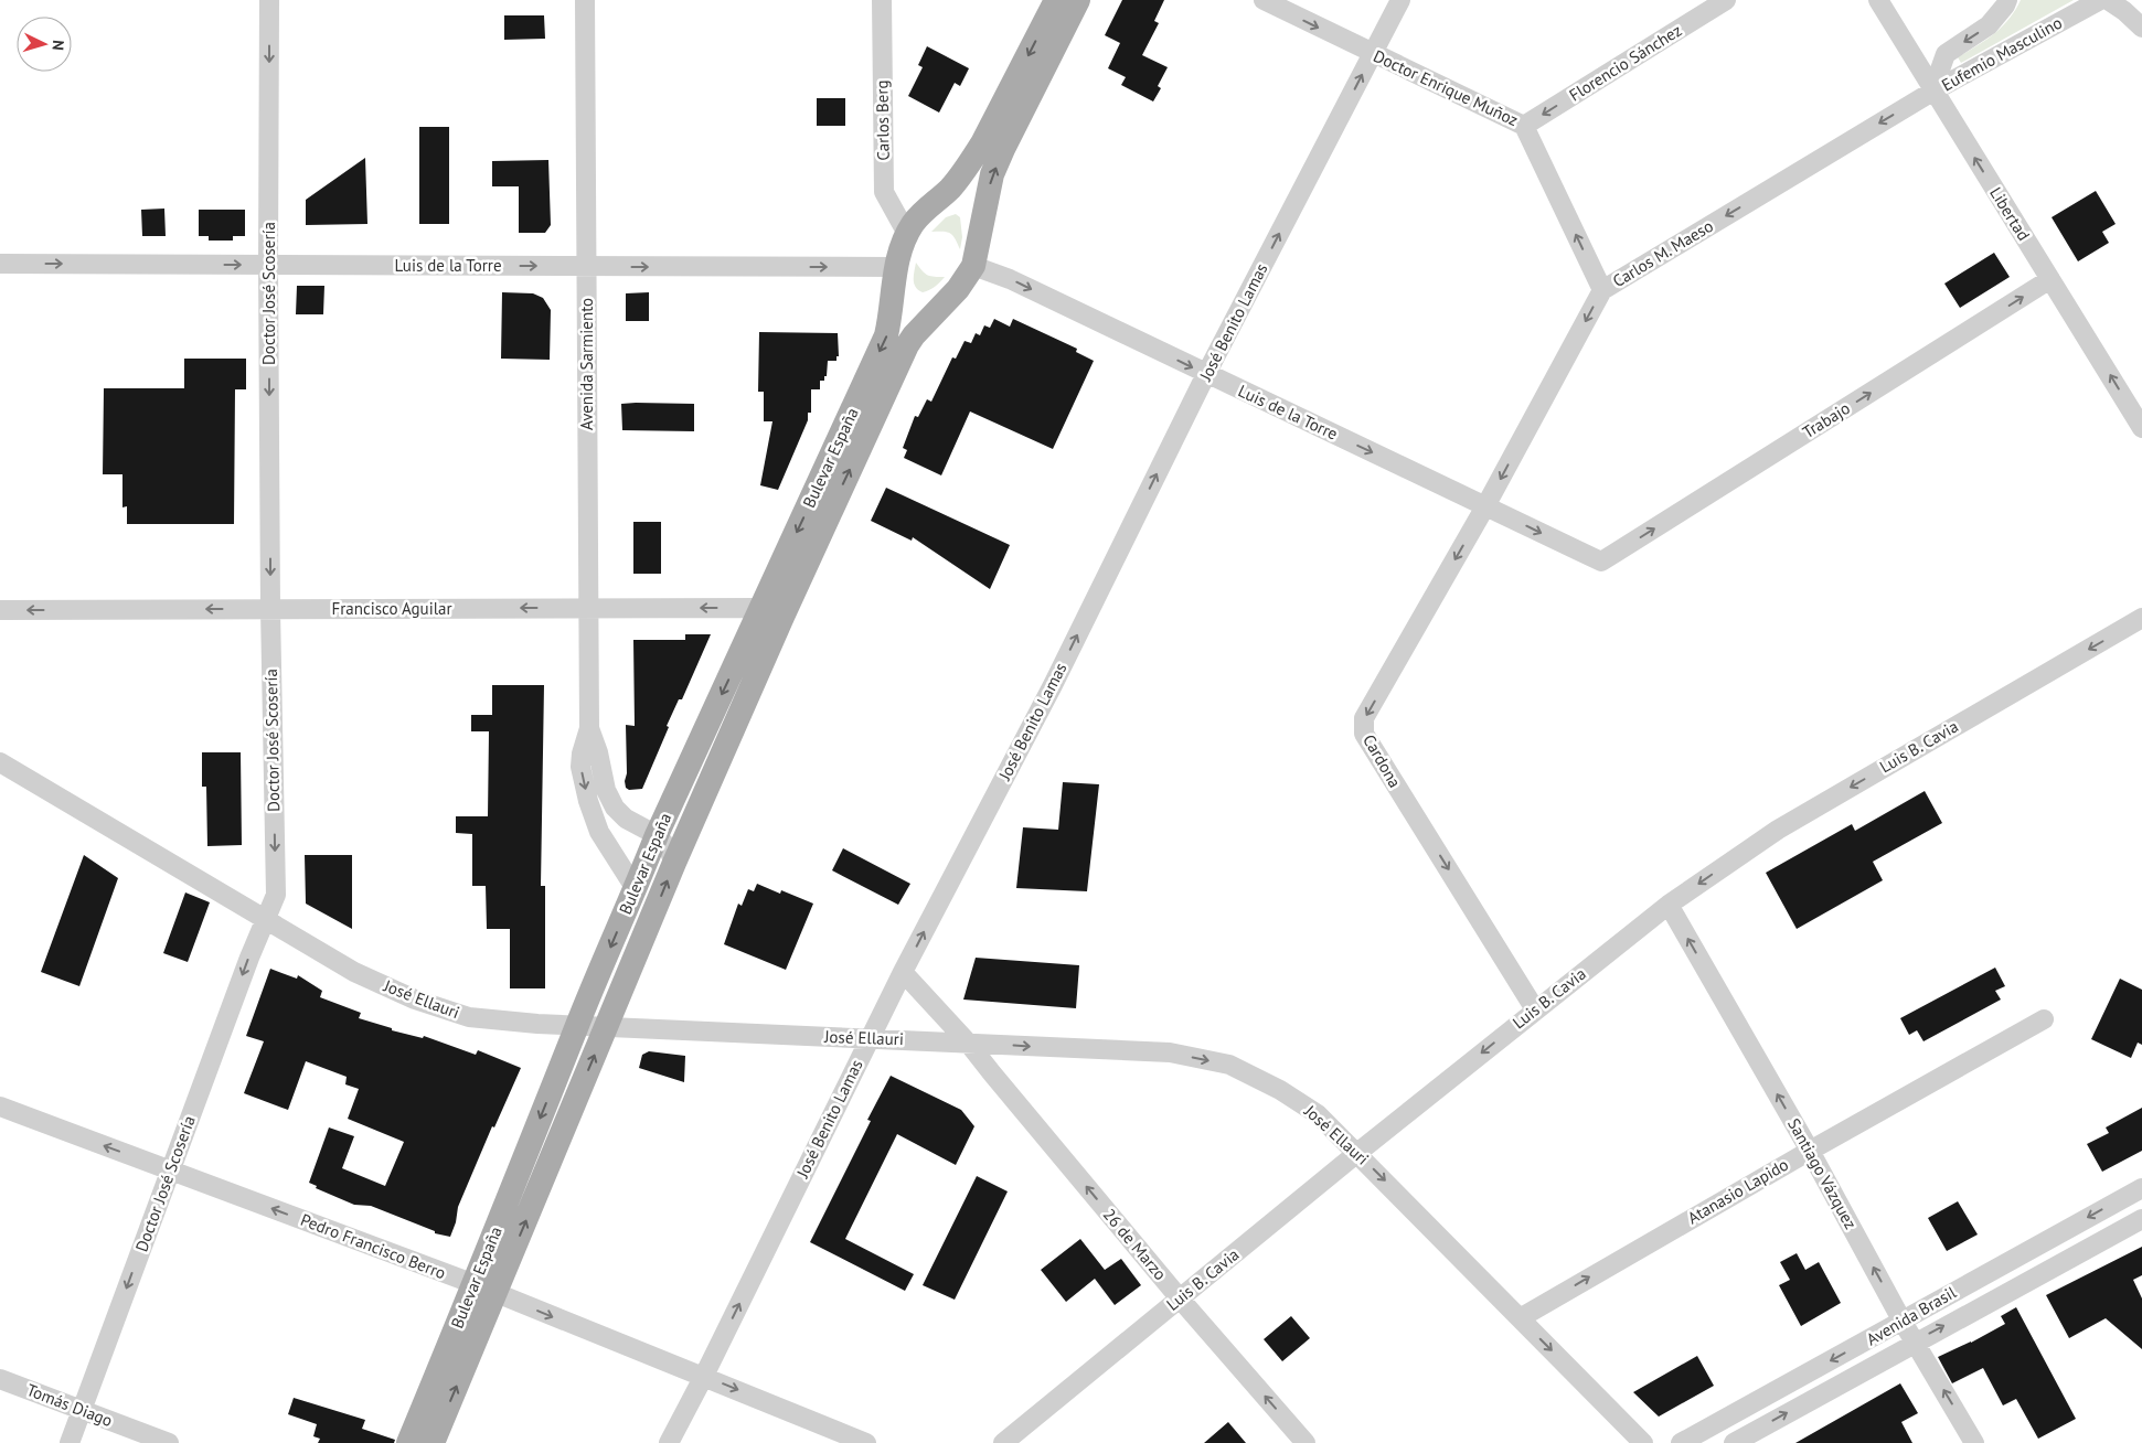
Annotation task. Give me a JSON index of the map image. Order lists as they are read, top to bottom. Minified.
{"streets":{"main road":["Bulevar España"],"street":["Eufemio Masculino","Florencio Sánchez","Doctor Enrique Muñoz","Carlos Berg","Libertad","Carlos M. Maeso","Luis de la Torre","Doctor José Scosería","José Benito Lamas","Avenida Sarmiento","Trabajo","Francisco Aguilar","Luis B. Cavia","Cardona","José Ellauri","Santiago Vázquez","Atanasio Lapido","26 de Marzo","Pedro Francisco Berro","Avenida Brasil","Tomás Diago"]},"crossings":[["Eufemio Masculino","Libertad"],["Eufemio Masculino","Carlos M. Maeso"],["Florencio Sánchez","Doctor Enrique Muñoz"],["Doctor Enrique Muñoz","Carlos M. Maeso"],["Doctor Enrique Muñoz","José Benito Lamas"],["Carlos Berg","Luis de la Torre"],["Carlos Berg","Bulevar España"],["Libertad","Carlos M. Maeso"],["Libertad","Trabajo"],["Carlos M. Maeso","Luis de la Torre"],["Carlos M. Maeso","Cardona"],["Luis de la Torre","Doctor José Scosería"],["Luis de la Torre","José Benito Lamas"],["Luis de la Torre","Avenida Sarmiento"],["Luis de la Torre","Trabajo"],["Luis de la Torre","Bulevar España"],["Luis de la Torre","Cardona"],["Doctor José Scosería","Francisco Aguilar"],["Doctor José Scosería","José Ellauri"],["Doctor José Scosería","Pedro Francisco Berro"],["Doctor José Scosería","Tomás Diago"],["José Benito Lamas","José Ellauri"],["José Benito Lamas","26 de Marzo"],["José Benito Lamas","Pedro Francisco Berro"],["Avenida Sarmiento","Bulevar España"],["Avenida Sarmiento","Francisco Aguilar"],["Bulevar España","Francisco Aguilar"],["Bulevar España","José Ellauri"],["Bulevar España","Pedro Francisco Berro"],["Luis B. Cavia","Cardona"],["Luis B. Cavia","José Ellauri"],["Luis B. Cavia","Santiago Vázquez"],["Luis B. Cavia","26 de Marzo"],["José Ellauri","Atanasio Lapido"],["José Ellauri","26 de Marzo"],["Santiago Vázquez","Atanasio Lapido"],["Santiago Vázquez","Avenida Brasil"]],"one_way":["Florencio Sánchez","Libertad","Carlos M. Maeso","Luis de la Torre","Doctor José Scosería","José Benito Lamas","Trabajo","Francisco Aguilar","Luis B. Cavia","Cardona","José Ellauri","Santiago Vázquez","Atanasio Lapido","26 de Marzo"],"north":"right"}
